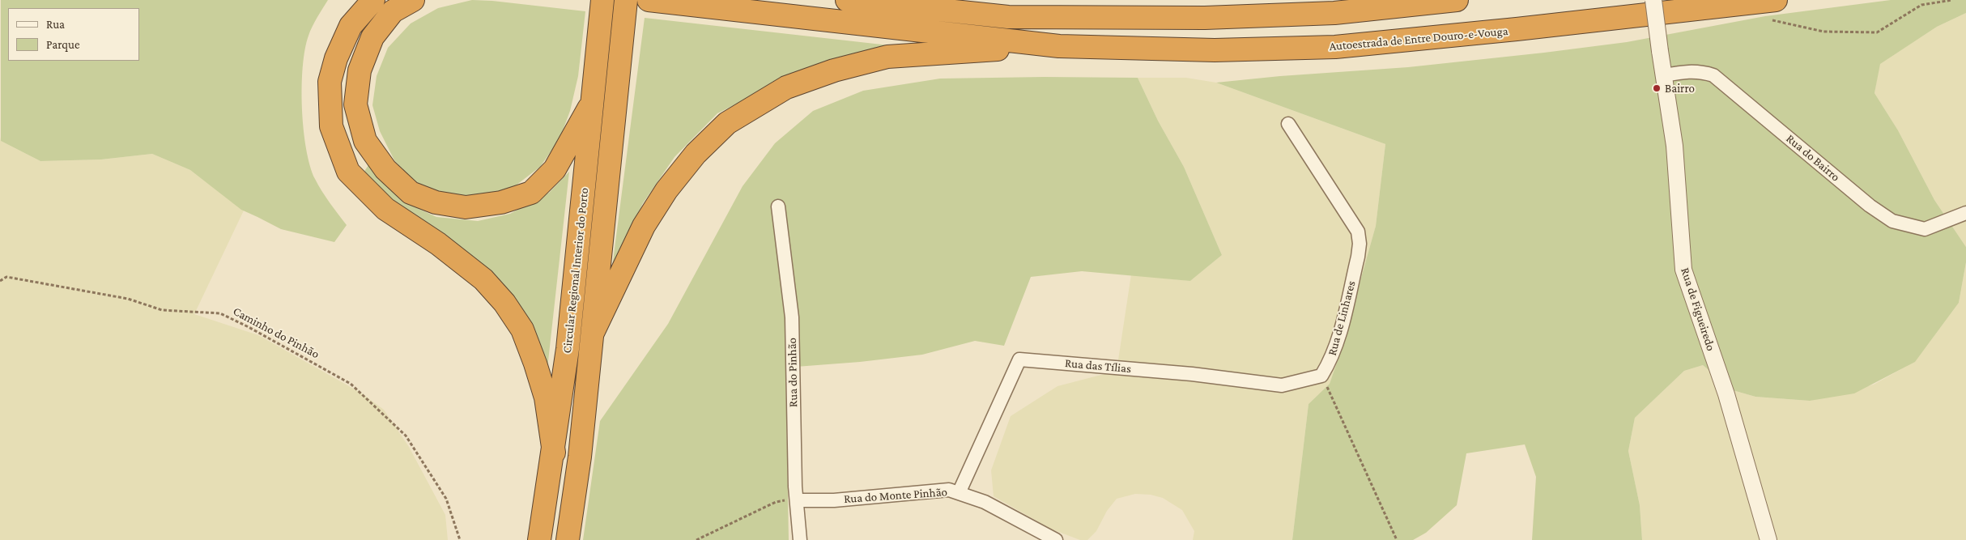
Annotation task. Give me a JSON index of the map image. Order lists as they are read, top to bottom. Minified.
{"streets":{"highway":["Autoestrada de Entre Douro-e-Vouga","Circular Regional Interior do Porto"],"street":["Rua do Bairro","Rua de Figueiredo","Rua de Linhares","Rua das Tílias","Rua do Pinhão","Rua do Monte Pinhão"],"path":["Caminho do Pinhão"]},"crossings":[["Rua do Bairro","Rua de Figueiredo"],["Rua de Linhares","Rua das Tílias"],["Rua das Tílias","Rua do Monte Pinhão"],["Rua do Pinhão","Rua do Monte Pinhão"]],"places":["Bairro"],"legend":["Rua","Parque"]}
